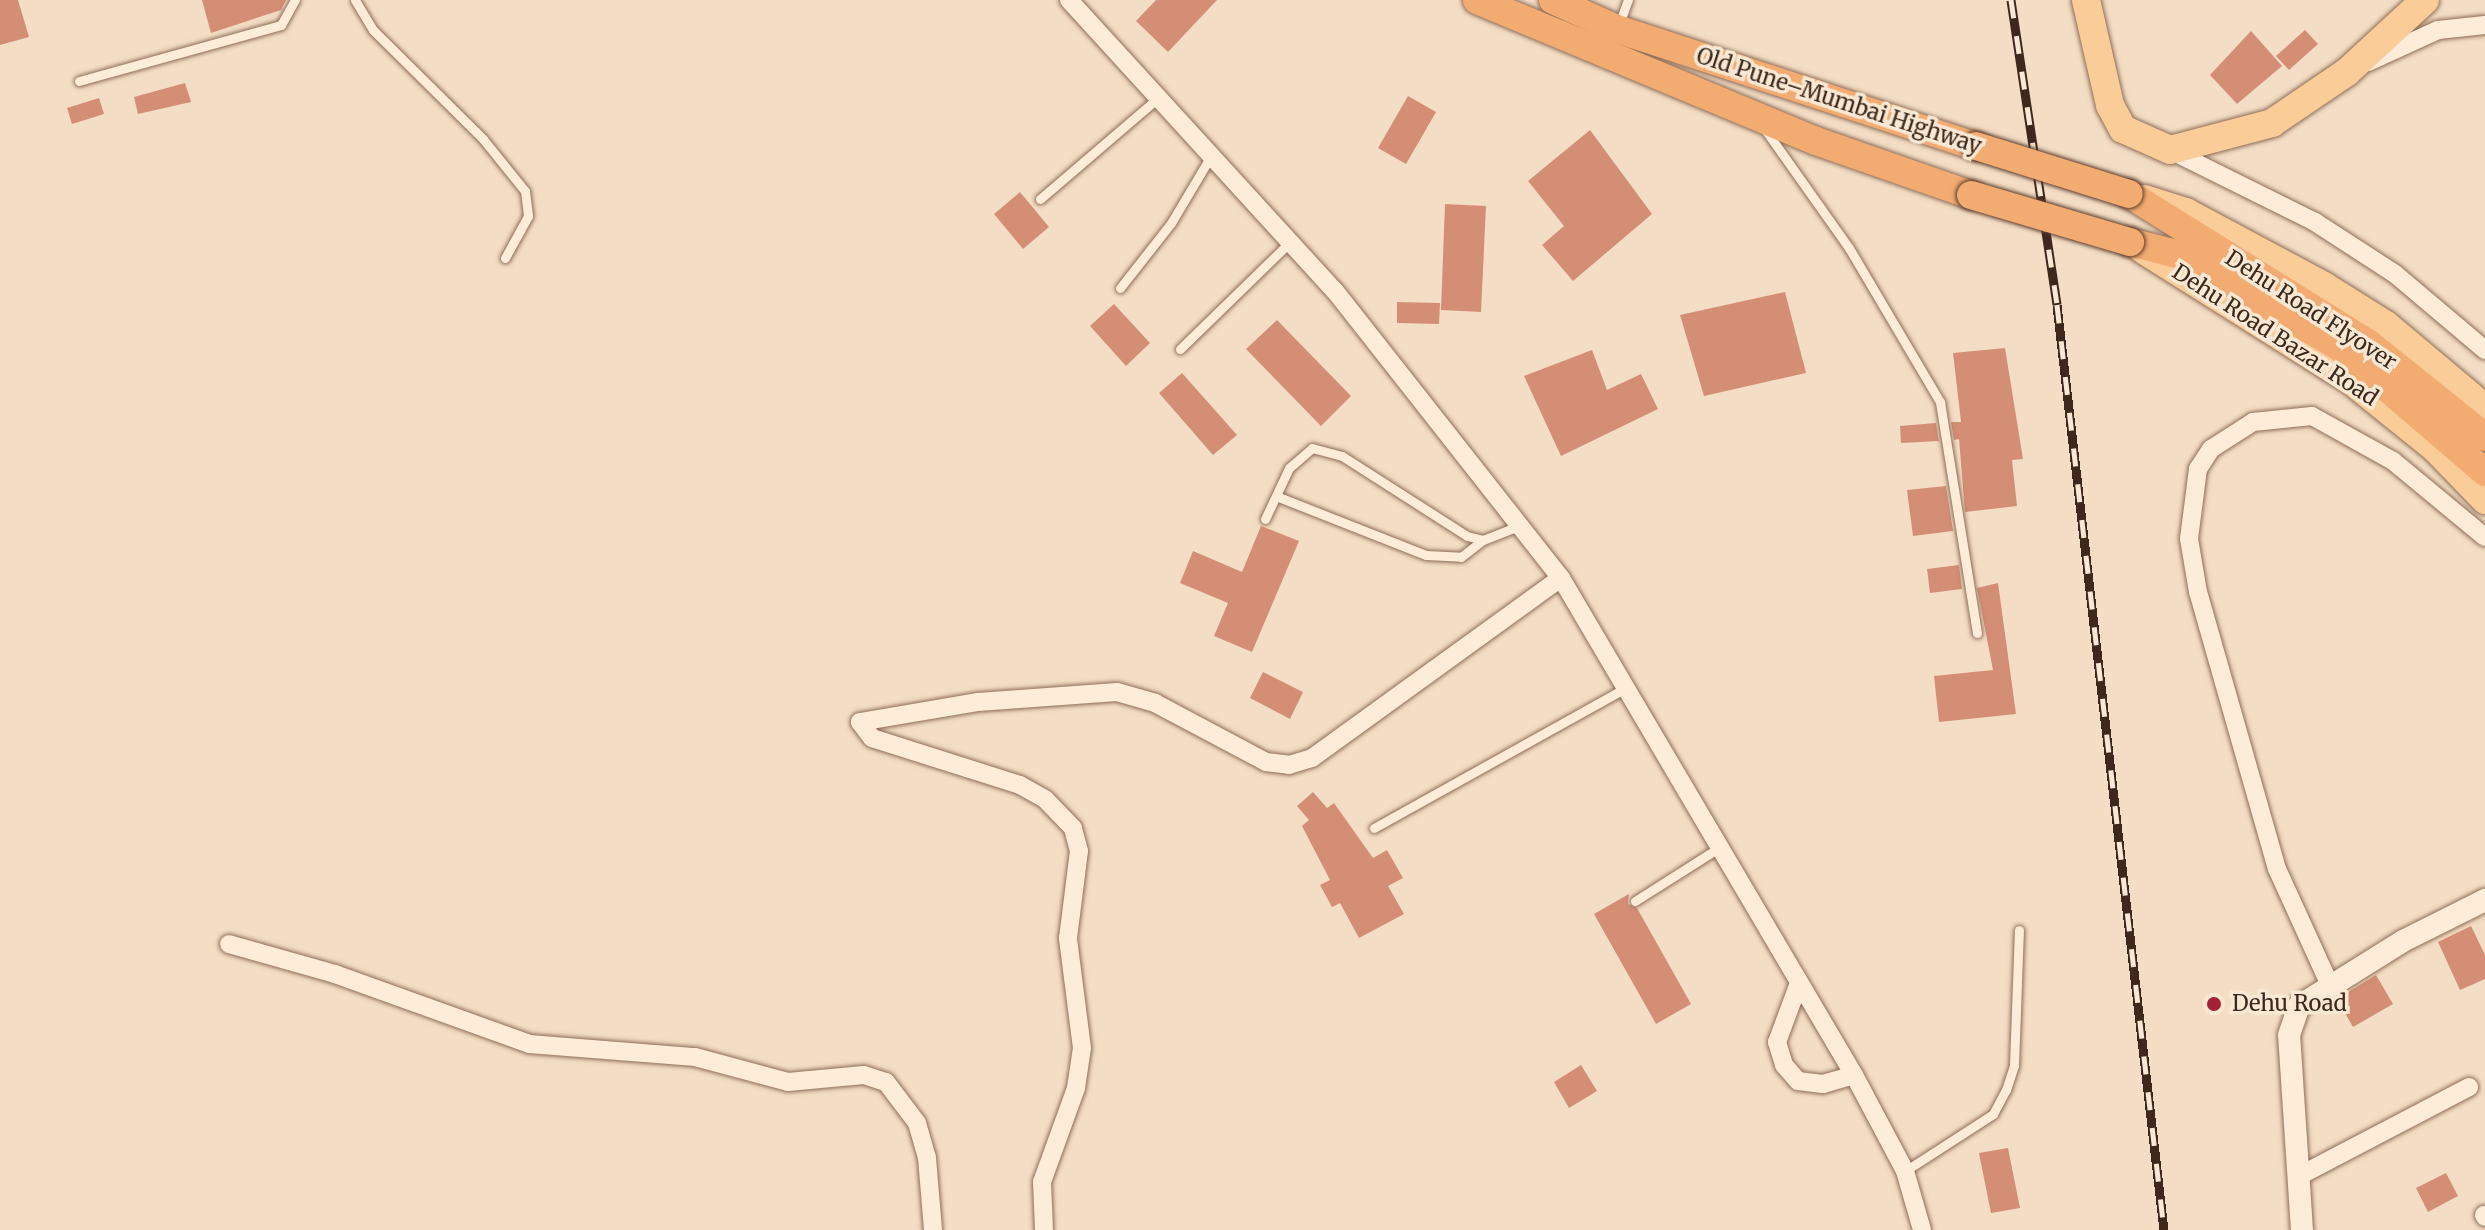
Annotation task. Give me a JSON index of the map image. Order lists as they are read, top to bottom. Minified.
{"streets":{"highway":["Old Pune–Mumbai Highway","Dehu Road Flyover"],"main road":["Dehu Road Bazar Road"]},"crossings":[["Old Pune–Mumbai Highway","Dehu Road Flyover"],["Dehu Road Flyover","Dehu Road Bazar Road"]],"places":["Dehu Road"]}
